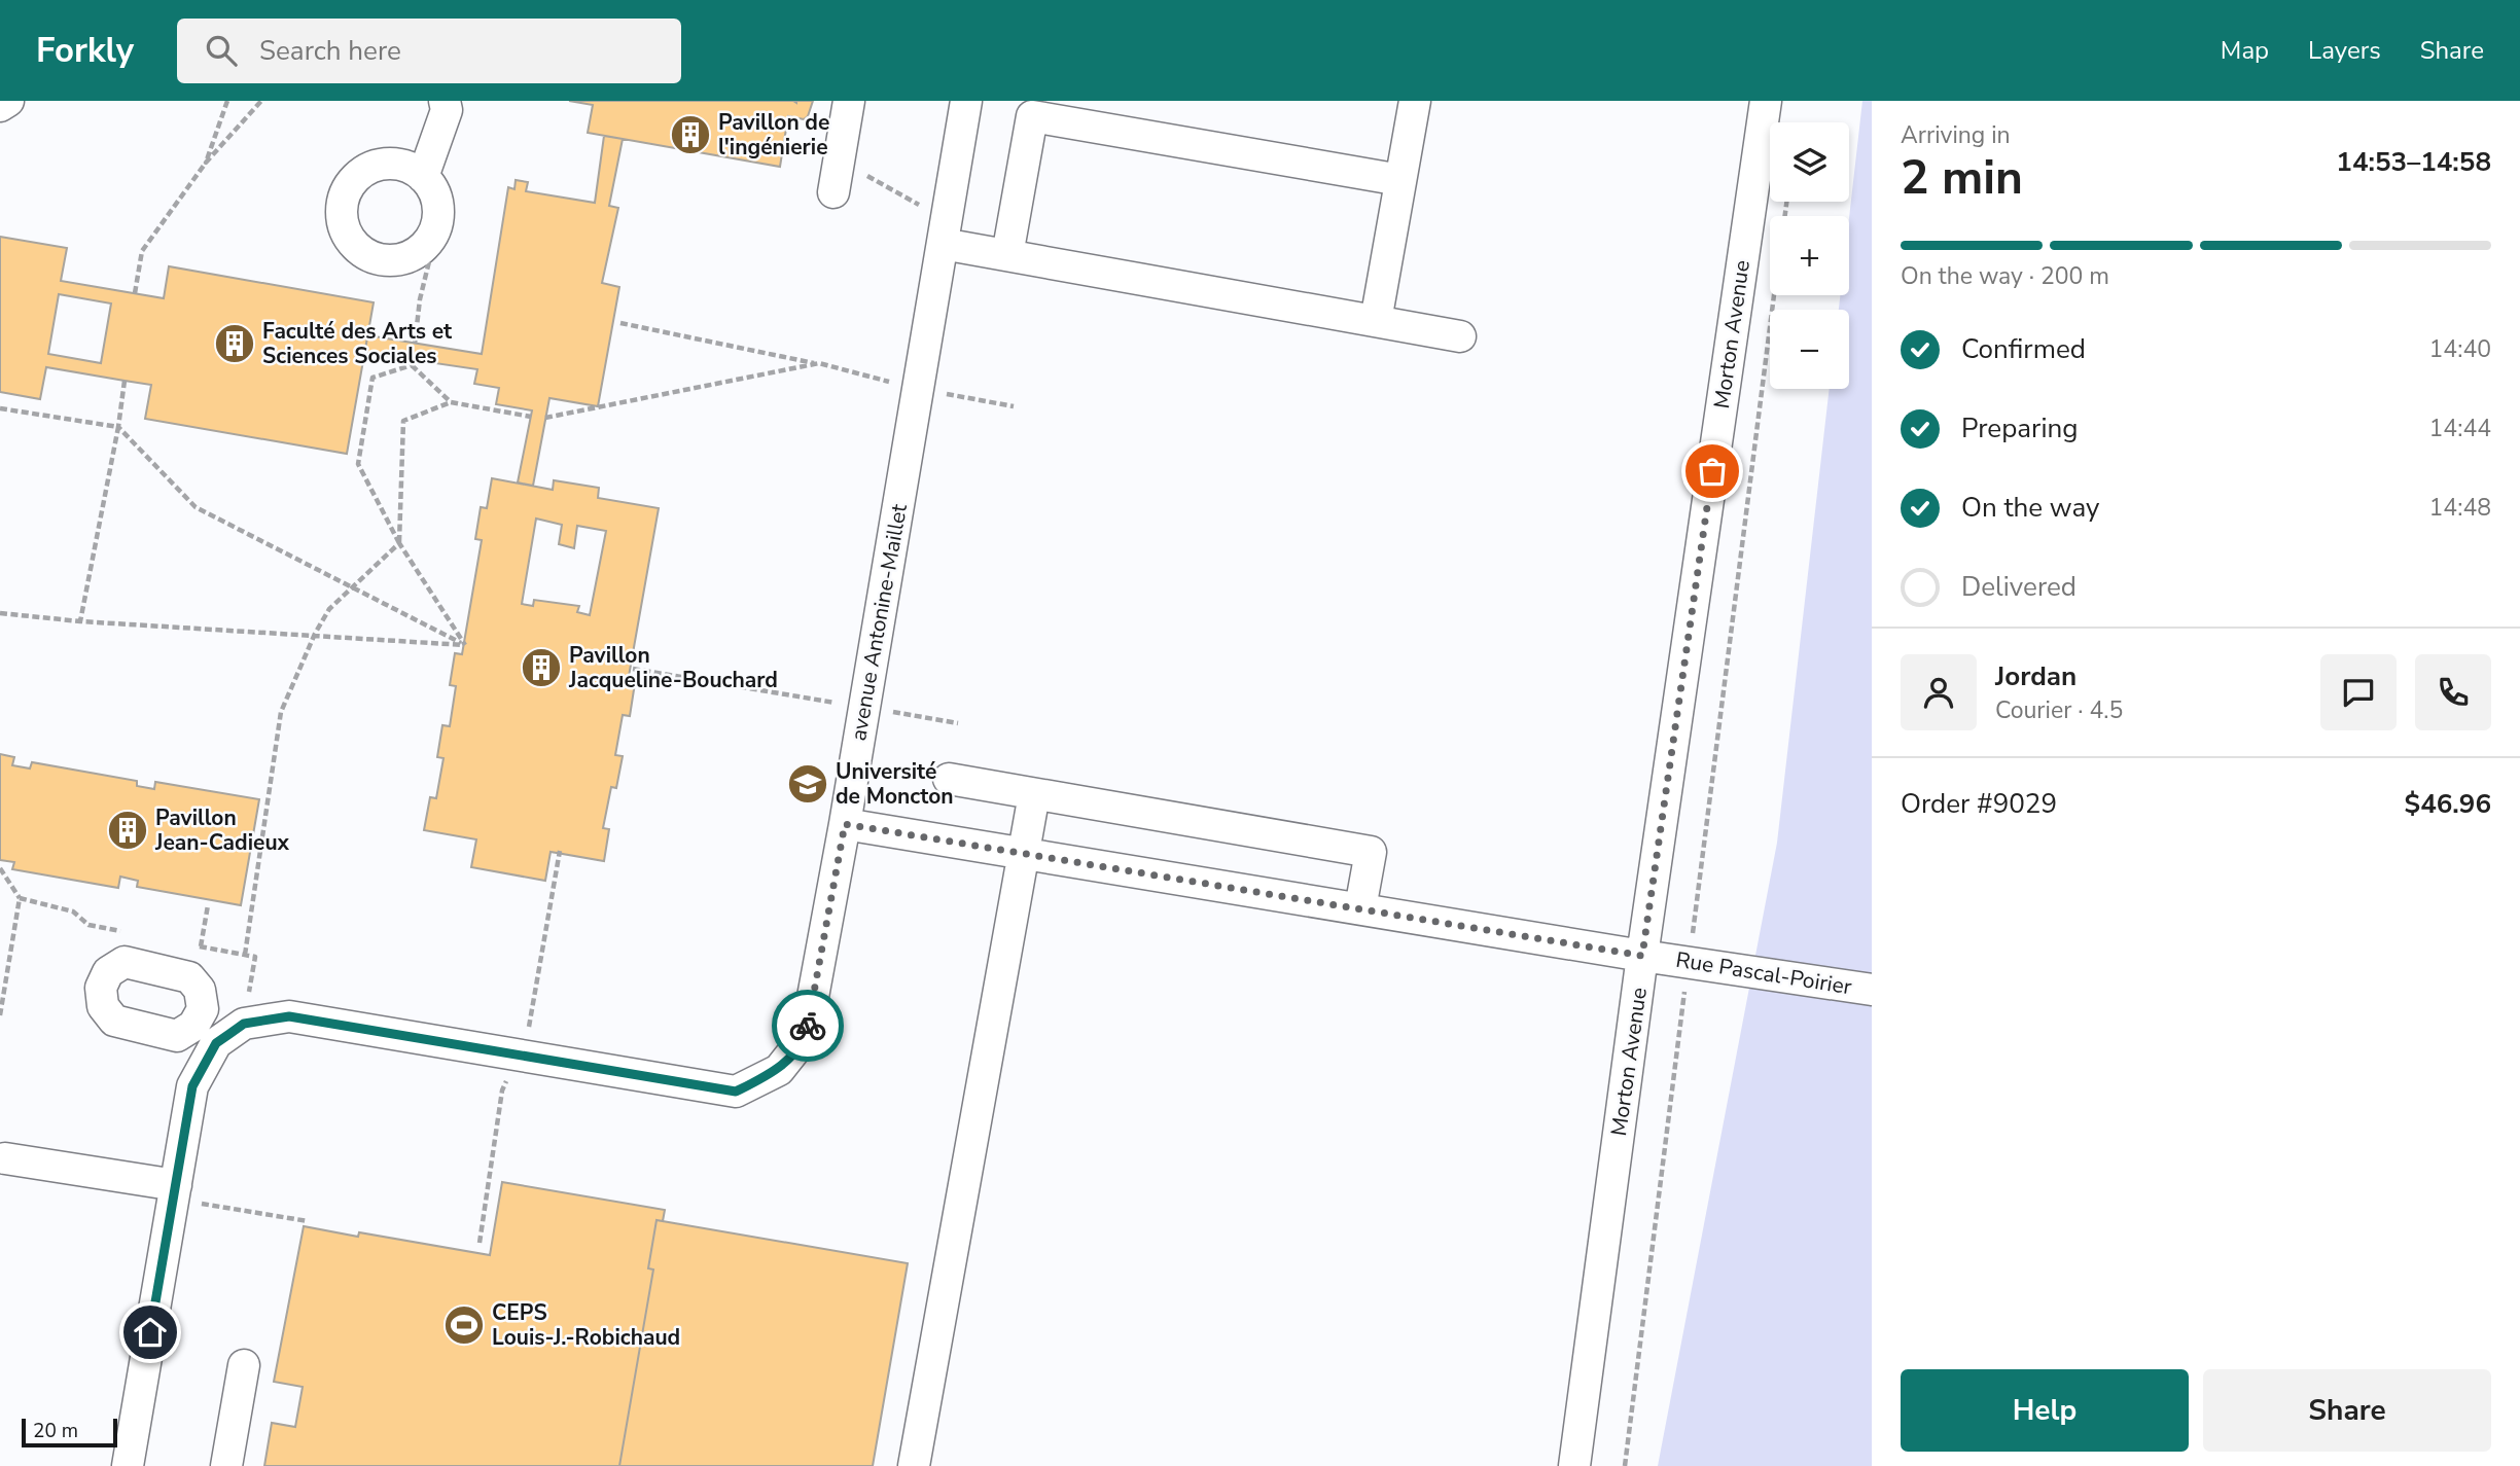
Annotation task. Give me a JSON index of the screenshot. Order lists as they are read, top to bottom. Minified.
{"streets":{"street":["Morton Avenue","avenue Antonine-Maillet","Rue Pascal-Poirier"]},"crossings":[["Morton Avenue","Rue Pascal-Poirier"],["avenue Antonine-Maillet","Rue Pascal-Poirier"]],"places":{"building":["Pavillon de l'ingénierie","Faculté des Arts et Sciences Sociales","Pavillon Jacqueline-Bouchard","Pavillon Jean-Cadieux"],"school or university":["Université de Moncton"],"sports":["CEPS Louis-J.-Robichaud"]},"scale_bar":"20 m","page":{"header":"Forkly","search":"Search here","nav":["Map","Layers","Share"],"heading":["2 min","Arriving in","14:53–14:58"],"panel":["Jordan","Courier · 4.5","Order #9029","$46.96"],"map_buttons":["+","−"],"bar":"On the way · 200 m","list":[["Confirmed","14:40"],["Preparing","14:44"],["On the way","14:48"],"Delivered"],"buttons":["Help","Share"],"scale":"20 m"}}
